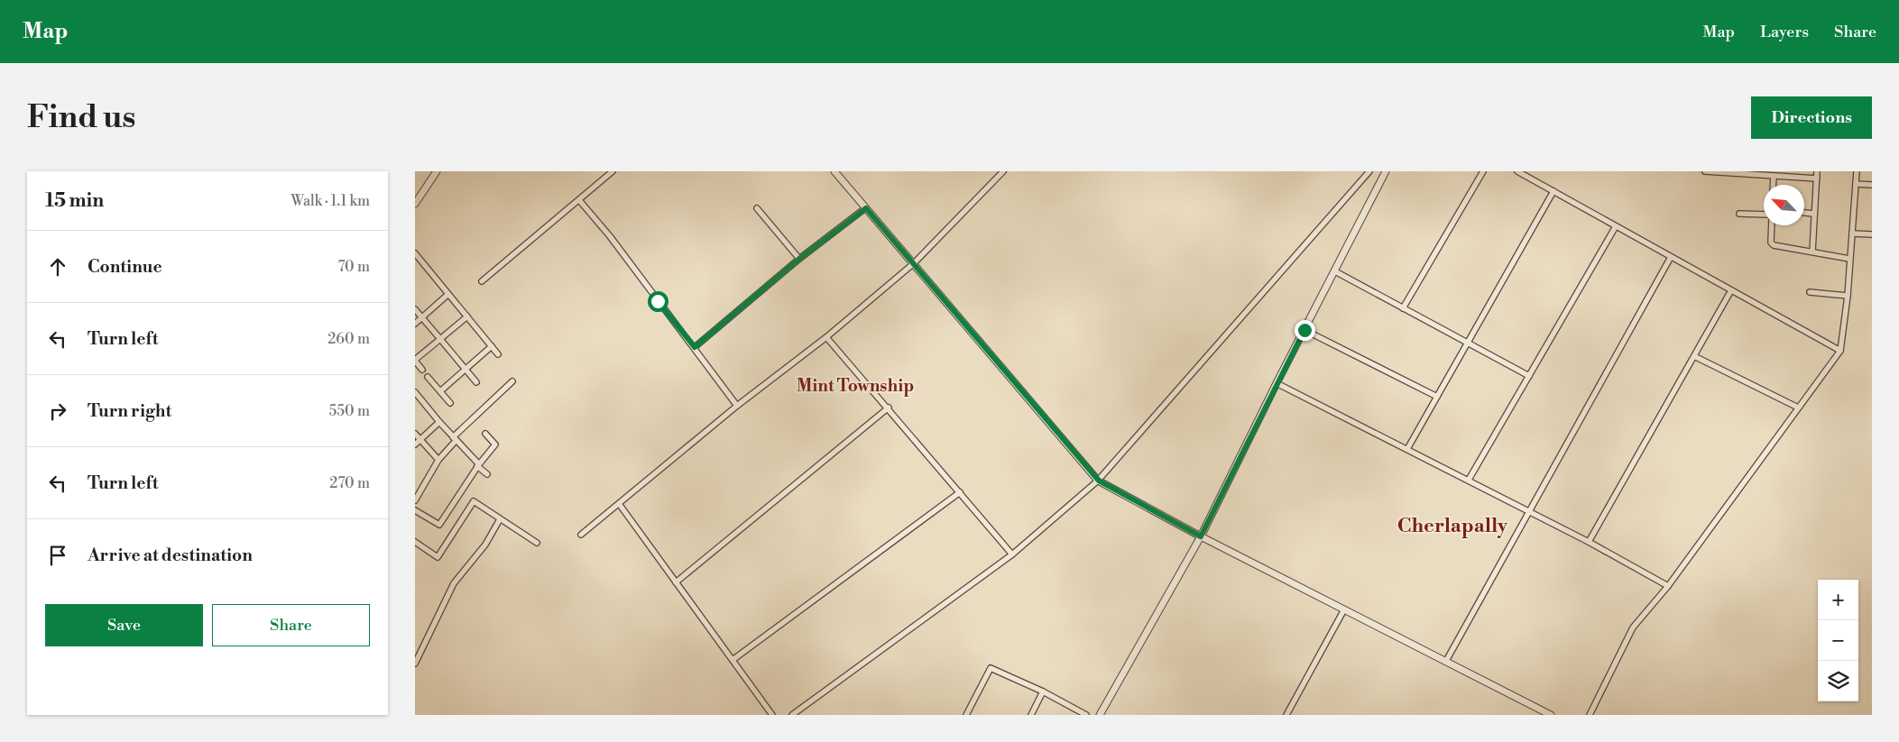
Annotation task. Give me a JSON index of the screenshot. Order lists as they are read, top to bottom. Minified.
{"districts":["Mint Township","Cherlapally"],"north":"top left","page":{"header":"Map","nav":["Map","Layers","Share"],"buttons":["Directions",["Save","Share"]],"title":"Find us","heading":["15 min","Walk · 1.1 km"],"list":[["Continue","70 m"],["Turn left","260 m"],["Turn right","550 m"],["Turn left","270 m"],"Arrive at destination"],"map_buttons":["+","−"]}}
